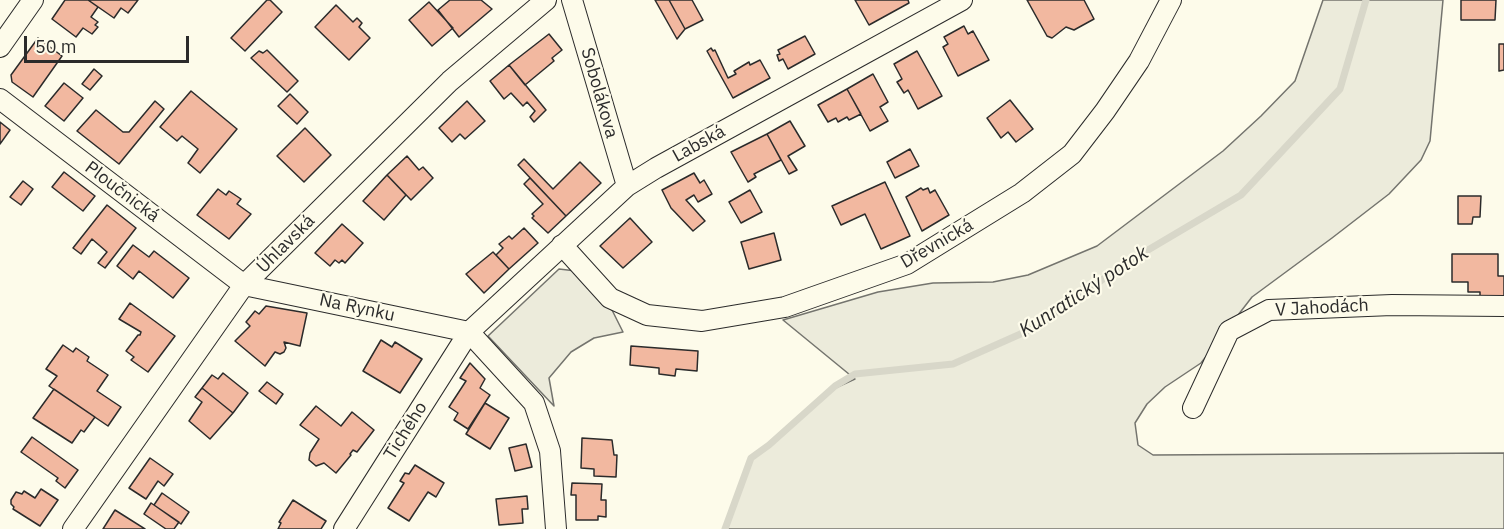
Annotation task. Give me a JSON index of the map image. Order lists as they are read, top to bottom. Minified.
{"streets":{"street":["Sobolákova","Labská","Ploučnická","Úhlavská","Dřevnická","Na Rynku","V Jahodách","Tichého"]},"crossings":[["Sobolákova","Labská"],["Labská","Dřevnická"],["Labská","Na Rynku"],["Labská","Tichého"],["Ploučnická","Úhlavská"],["Ploučnická","Na Rynku"],["Úhlavská","Na Rynku"],["Na Rynku","Tichého"]],"water":["Kunratický potok"],"scale_bar":"50 m"}
